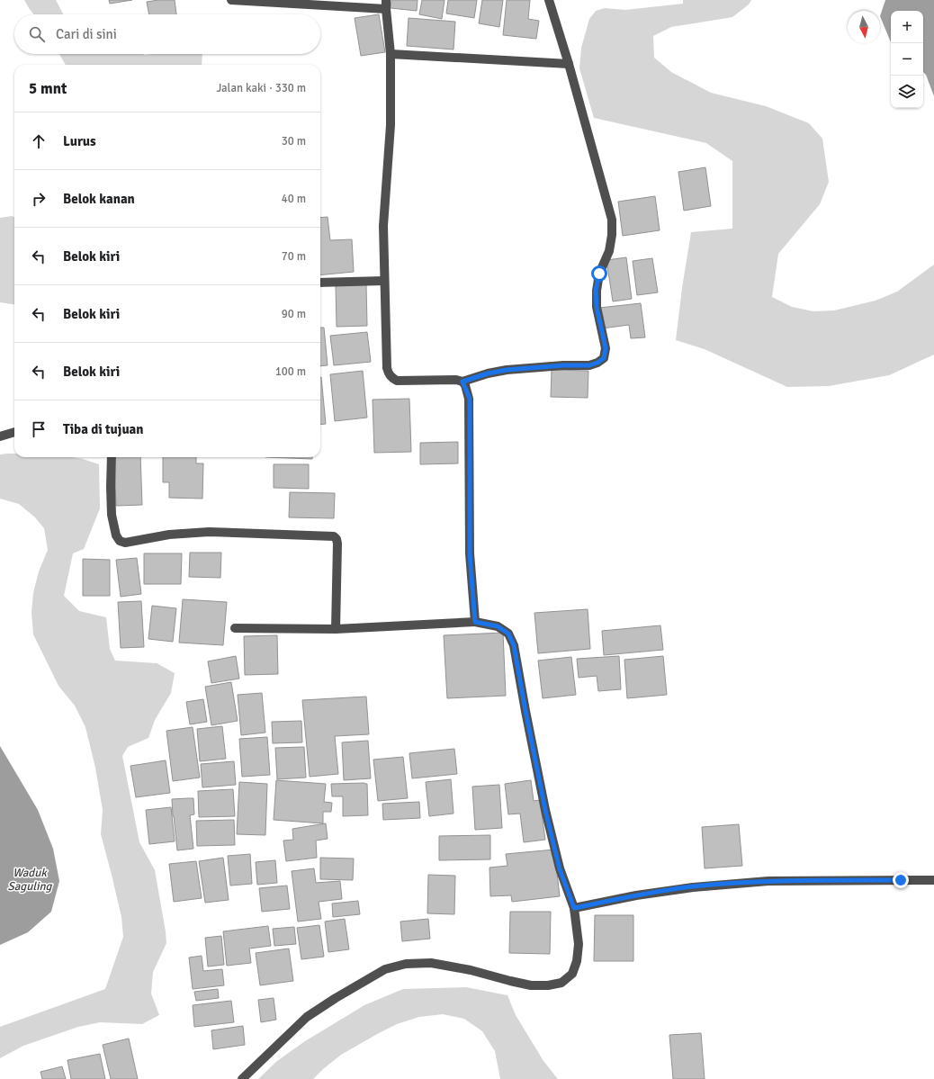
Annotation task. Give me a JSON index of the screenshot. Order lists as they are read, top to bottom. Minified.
{"water":["Waduk Saguling"],"north":"bottom","page":{"map_buttons":["+","−"],"search":"Cari di sini","heading":["5 mnt","Jalan kaki · 330 m"],"list":[["Lurus","30 m"],["Belok kanan","40 m"],["Belok kiri","70 m"],["Belok kiri","90 m"],["Belok kiri","100 m"],"Tiba di tujuan"]}}
